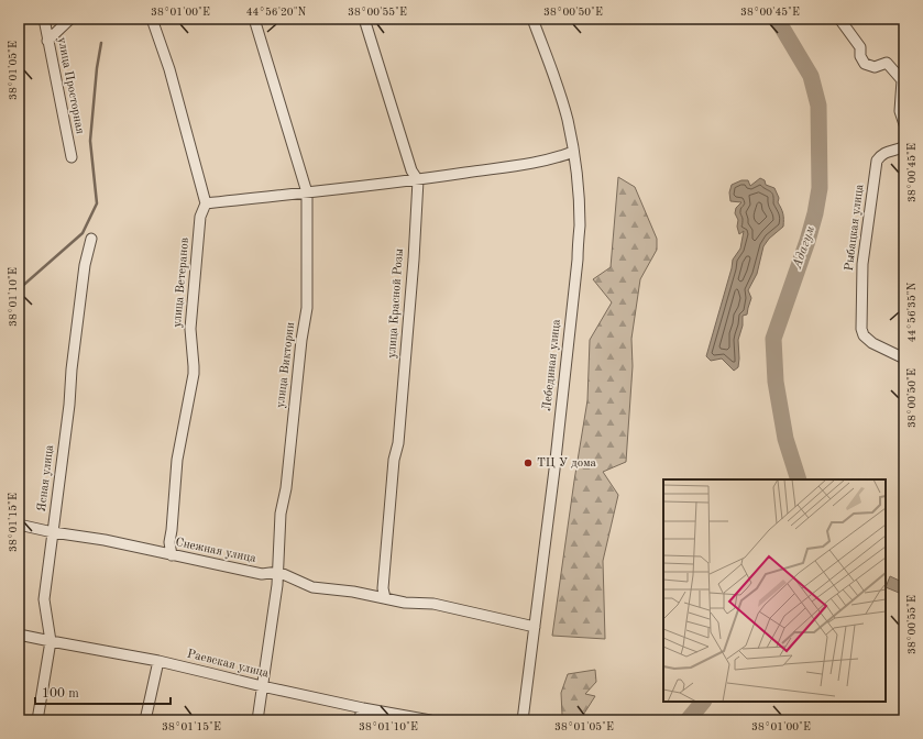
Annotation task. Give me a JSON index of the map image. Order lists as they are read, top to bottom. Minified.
{"streets":{"street":["улица Просторная","Рыбацкая улица","улица Ветеранов","улица Красной Розы","улица Виктории","Лебединая улица","Ясная улица","Снежная улица","Раевская улица"]},"crossings":[["улица Ветеранов","Снежная улица"],["улица Красной Розы","Снежная улица"],["улица Виктории","Снежная улица"],["улица Виктории","Раевская улица"],["Лебединая улица","Снежная улица"],["Ясная улица","Снежная улица"],["Ясная улица","Раевская улица"]],"water":["Адагум"],"places":["ТЦ У дома"],"scale_bar":"100 m","coordinates":["38°01'00\"E","44°56'20\"N","38°00'55\"E","38°00'50\"E","38°00'45\"E","38°01'05\"E","38°01'10\"E","44°56'35\"N","38°01'15\"E"]}
